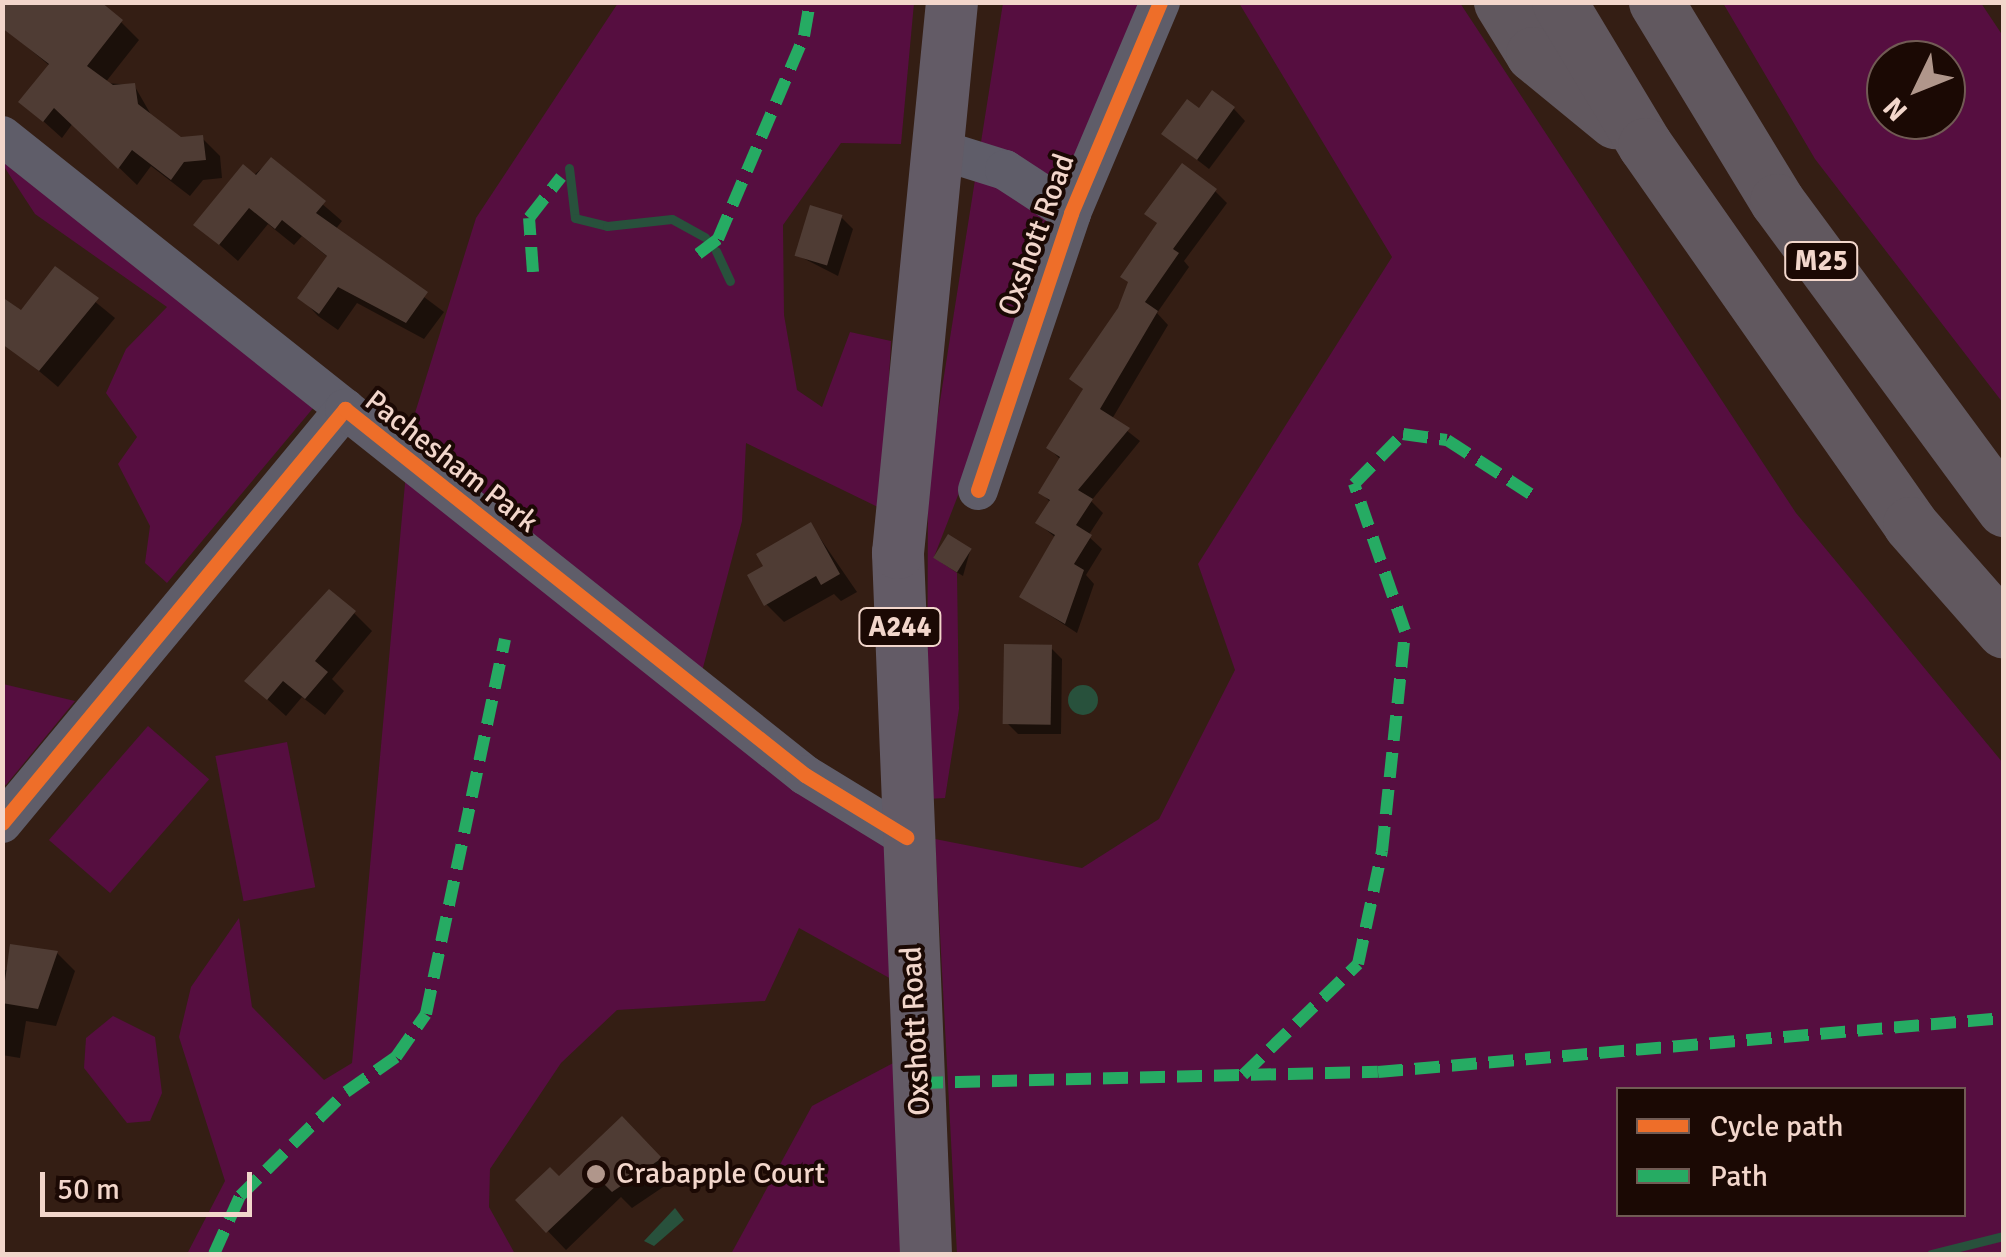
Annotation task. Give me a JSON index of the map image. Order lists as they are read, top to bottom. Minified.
{"streets":{"highway":["M25"],"main road":["Oxshott Road","A244"],"street":["Pachesham Park"]},"crossings":[["Oxshott Road","Pachesham Park"]],"places":["Crabapple Court"],"legend":["Cycle path","Path"],"scale_bar":"50 m","north":"bottom left"}
